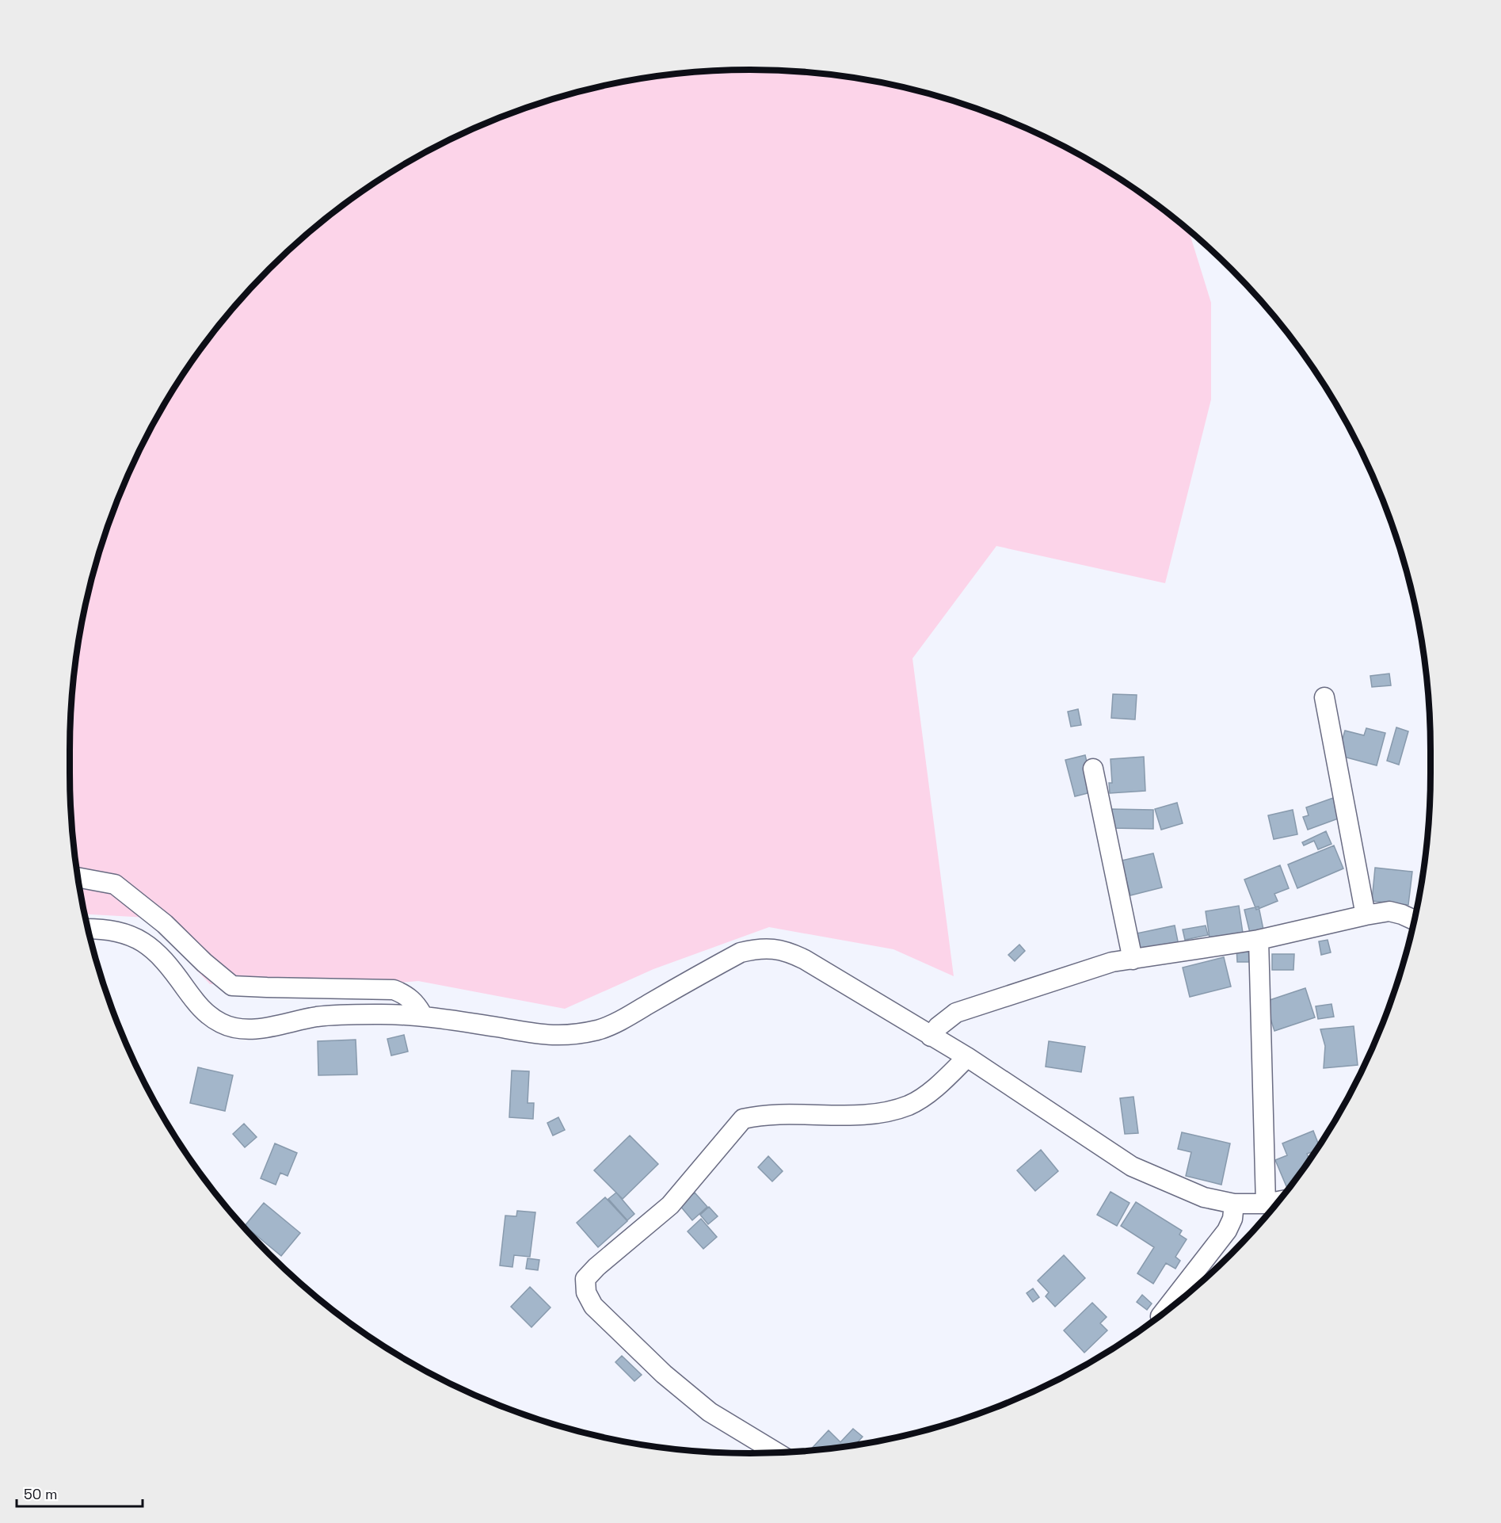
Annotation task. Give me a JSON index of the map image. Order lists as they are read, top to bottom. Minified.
{"scale_bar":"50 m"}
